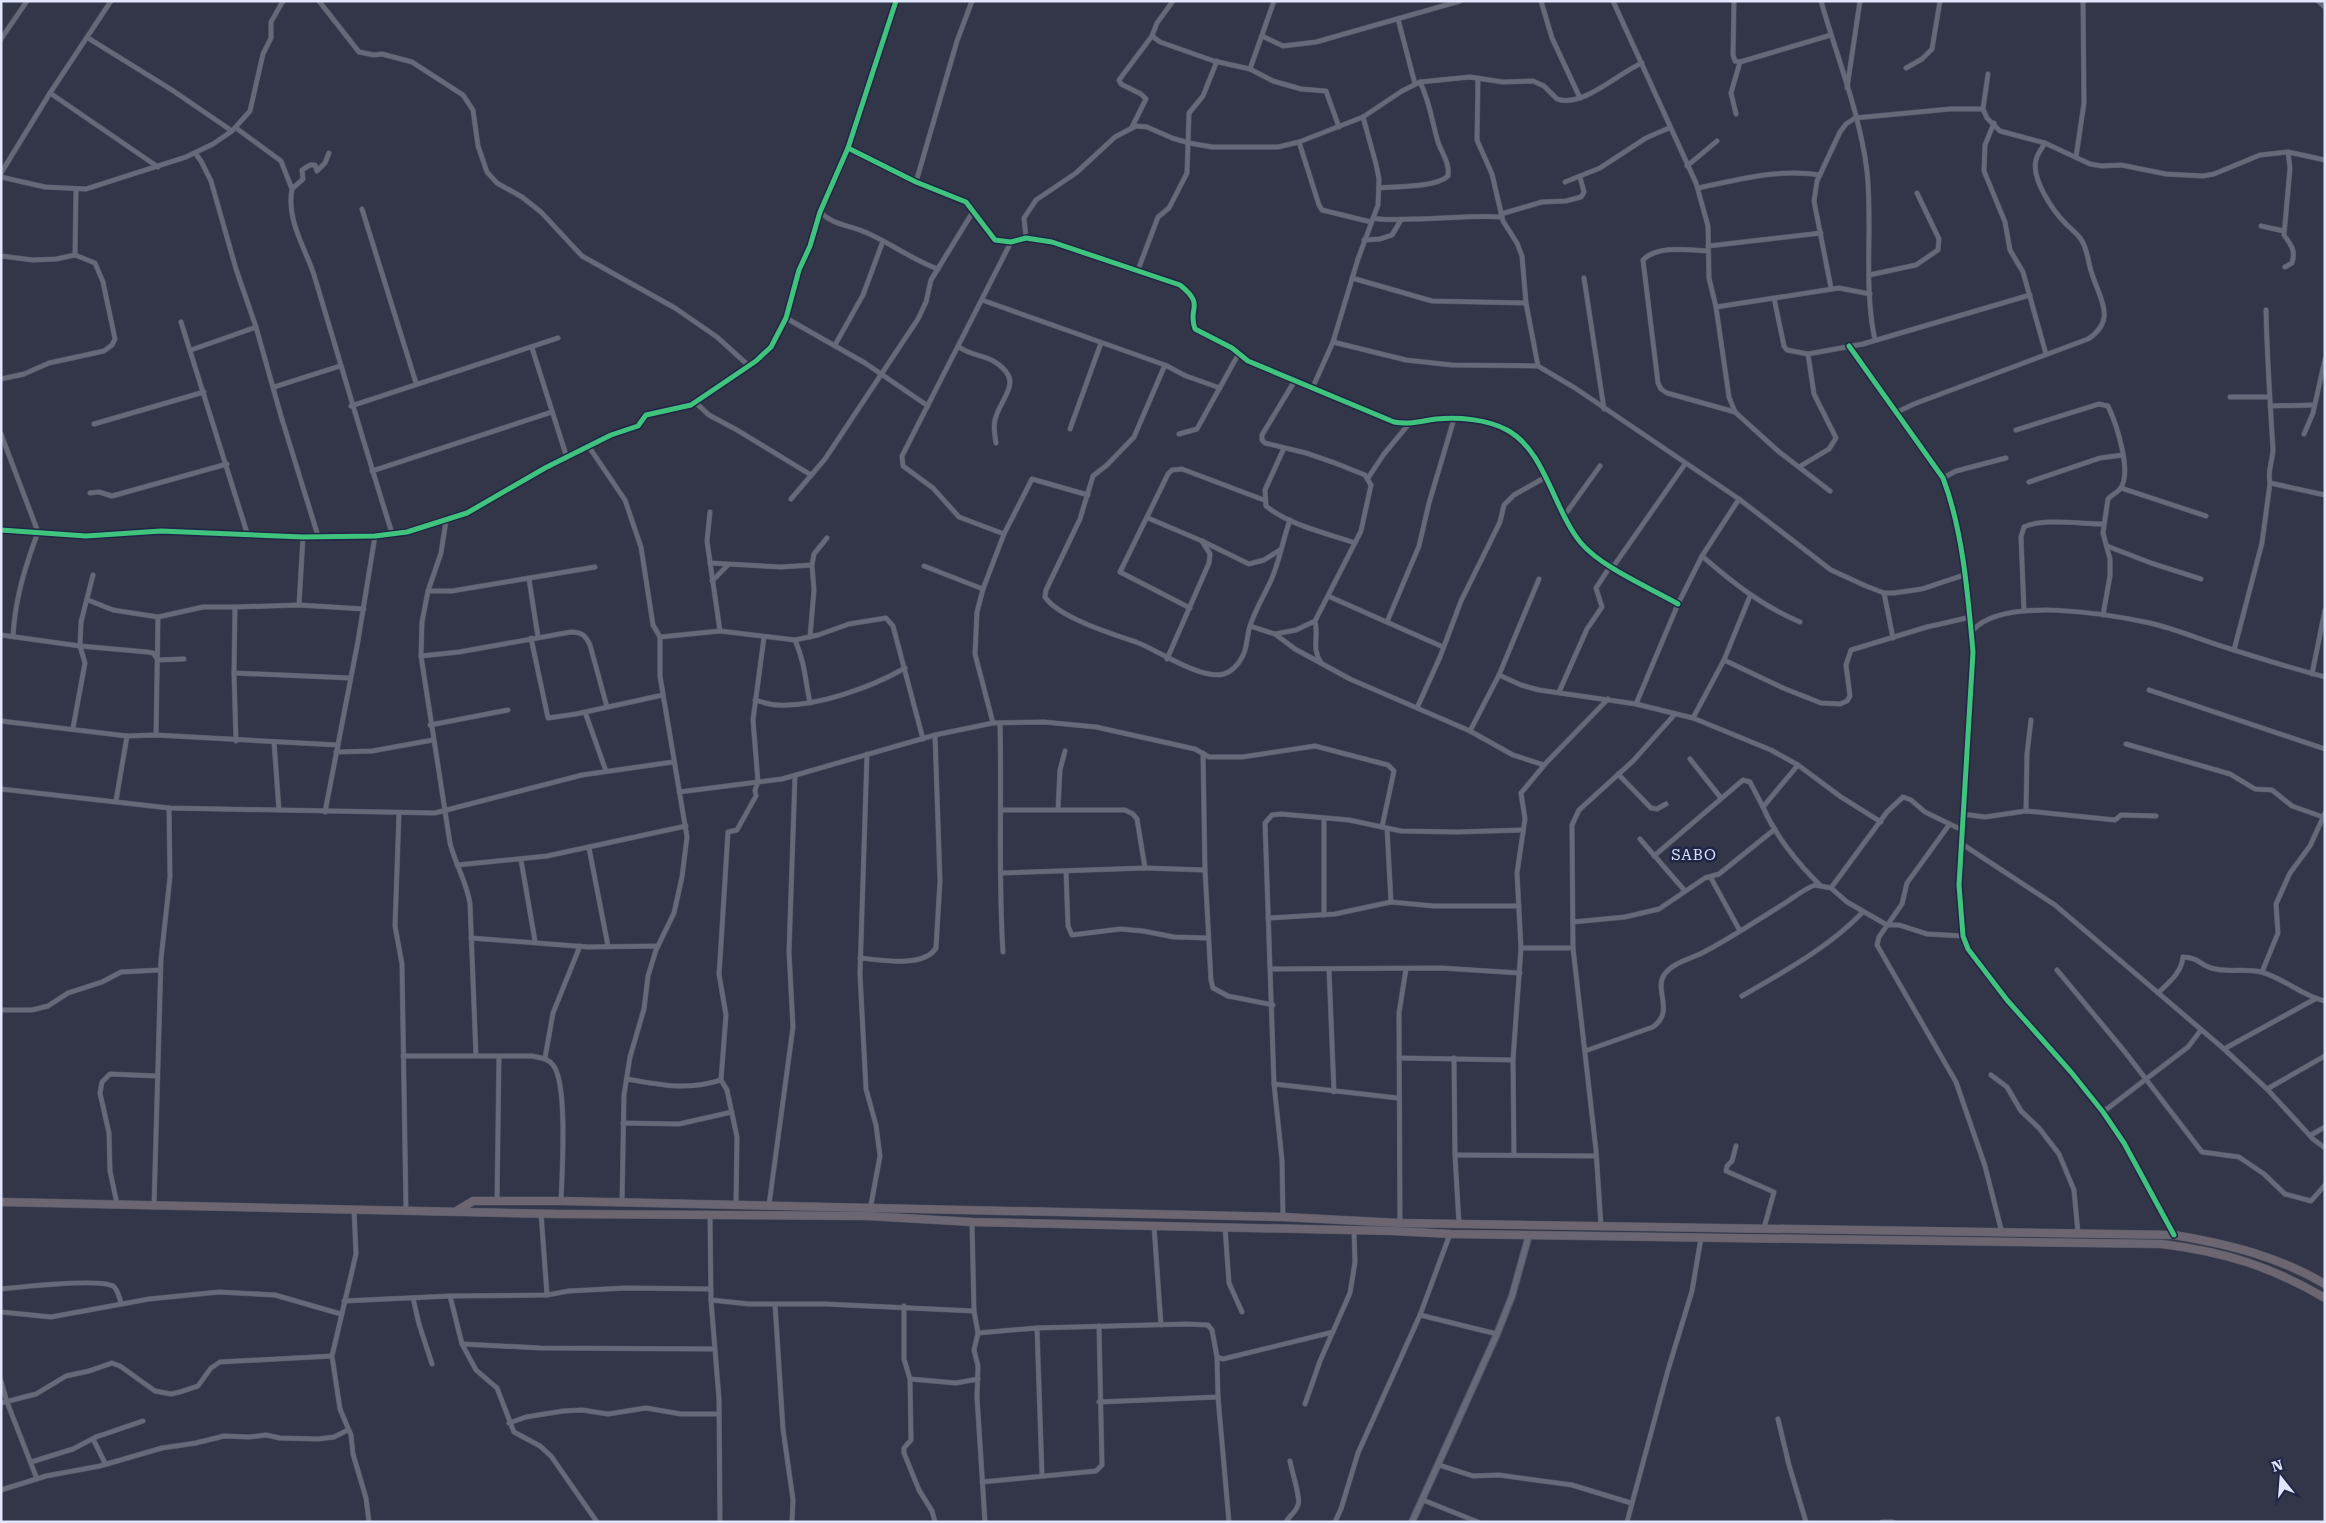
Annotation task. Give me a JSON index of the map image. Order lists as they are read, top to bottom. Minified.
{"districts":["SABO"],"north":"top"}
